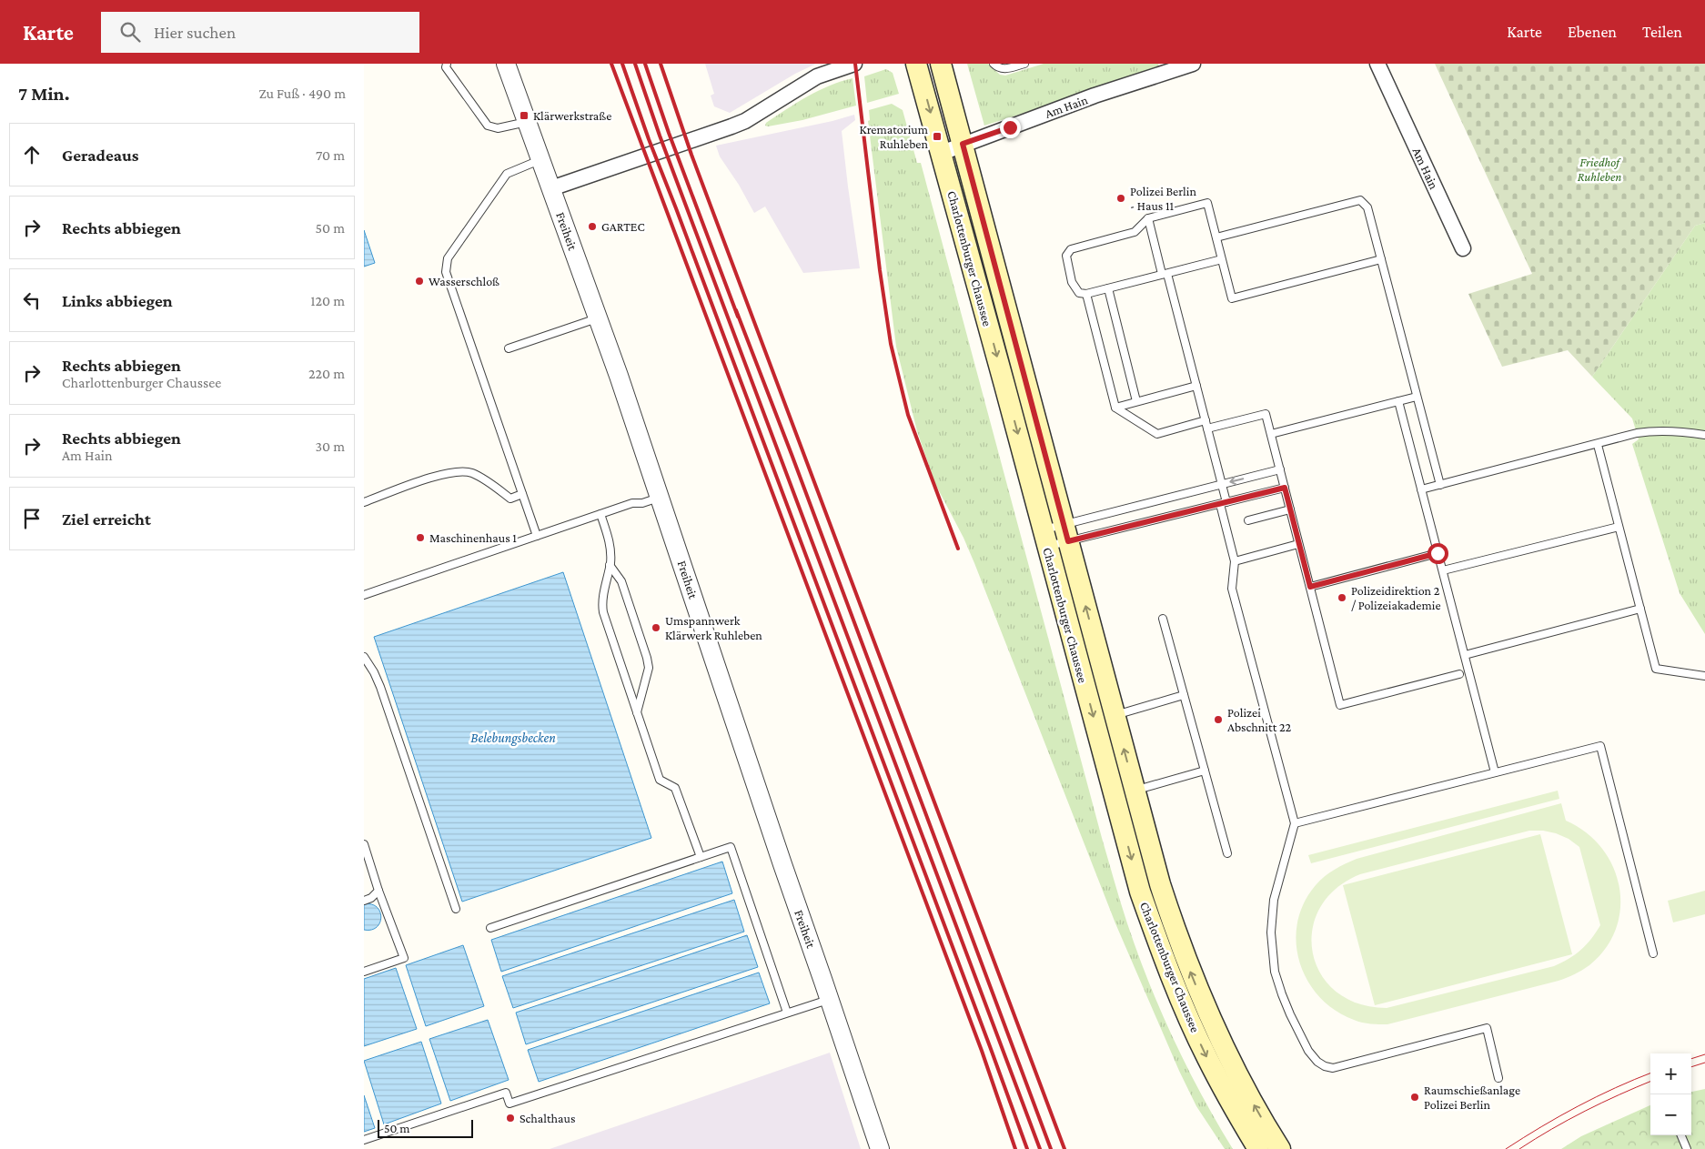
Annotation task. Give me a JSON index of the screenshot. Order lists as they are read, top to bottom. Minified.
{"streets":{"main road":["Charlottenburger Chaussee"],"street":["Am Hain","Freiheit"]},"crossings":[["Am Hain","Charlottenburger Chaussee"]],"water":["Belebungsbecken"],"parks":["Friedhof Ruhleben"],"places":{"transit":["Klärwerkstraße","Krematorium Ruhleben"],"other":["Polizei Berlin - Haus 11","GARTEC","Wasserschloß","Maschinenhaus 1","Polizeidirektion 2 / Polizeiakademie","Umspannwerk Klärwerk Ruhleben","Polizei Abschnitt 22","Raumschießanlage Polizei Berlin","Schalthaus"]},"scale_bar":"50 m","page":{"header":"Karte","search":"Hier suchen","nav":["Karte","Ebenen","Teilen"],"heading":["7 Min.","Zu Fuß · 490 m"],"list":[["Geradeaus","70 m"],["Rechts abbiegen","50 m"],["Links abbiegen","120 m"],["Rechts abbiegen","Charlottenburger Chaussee","220 m"],["Rechts abbiegen","Am Hain","30 m"],"Ziel erreicht"],"map_buttons":["+","−"],"scale":"50 m"}}
